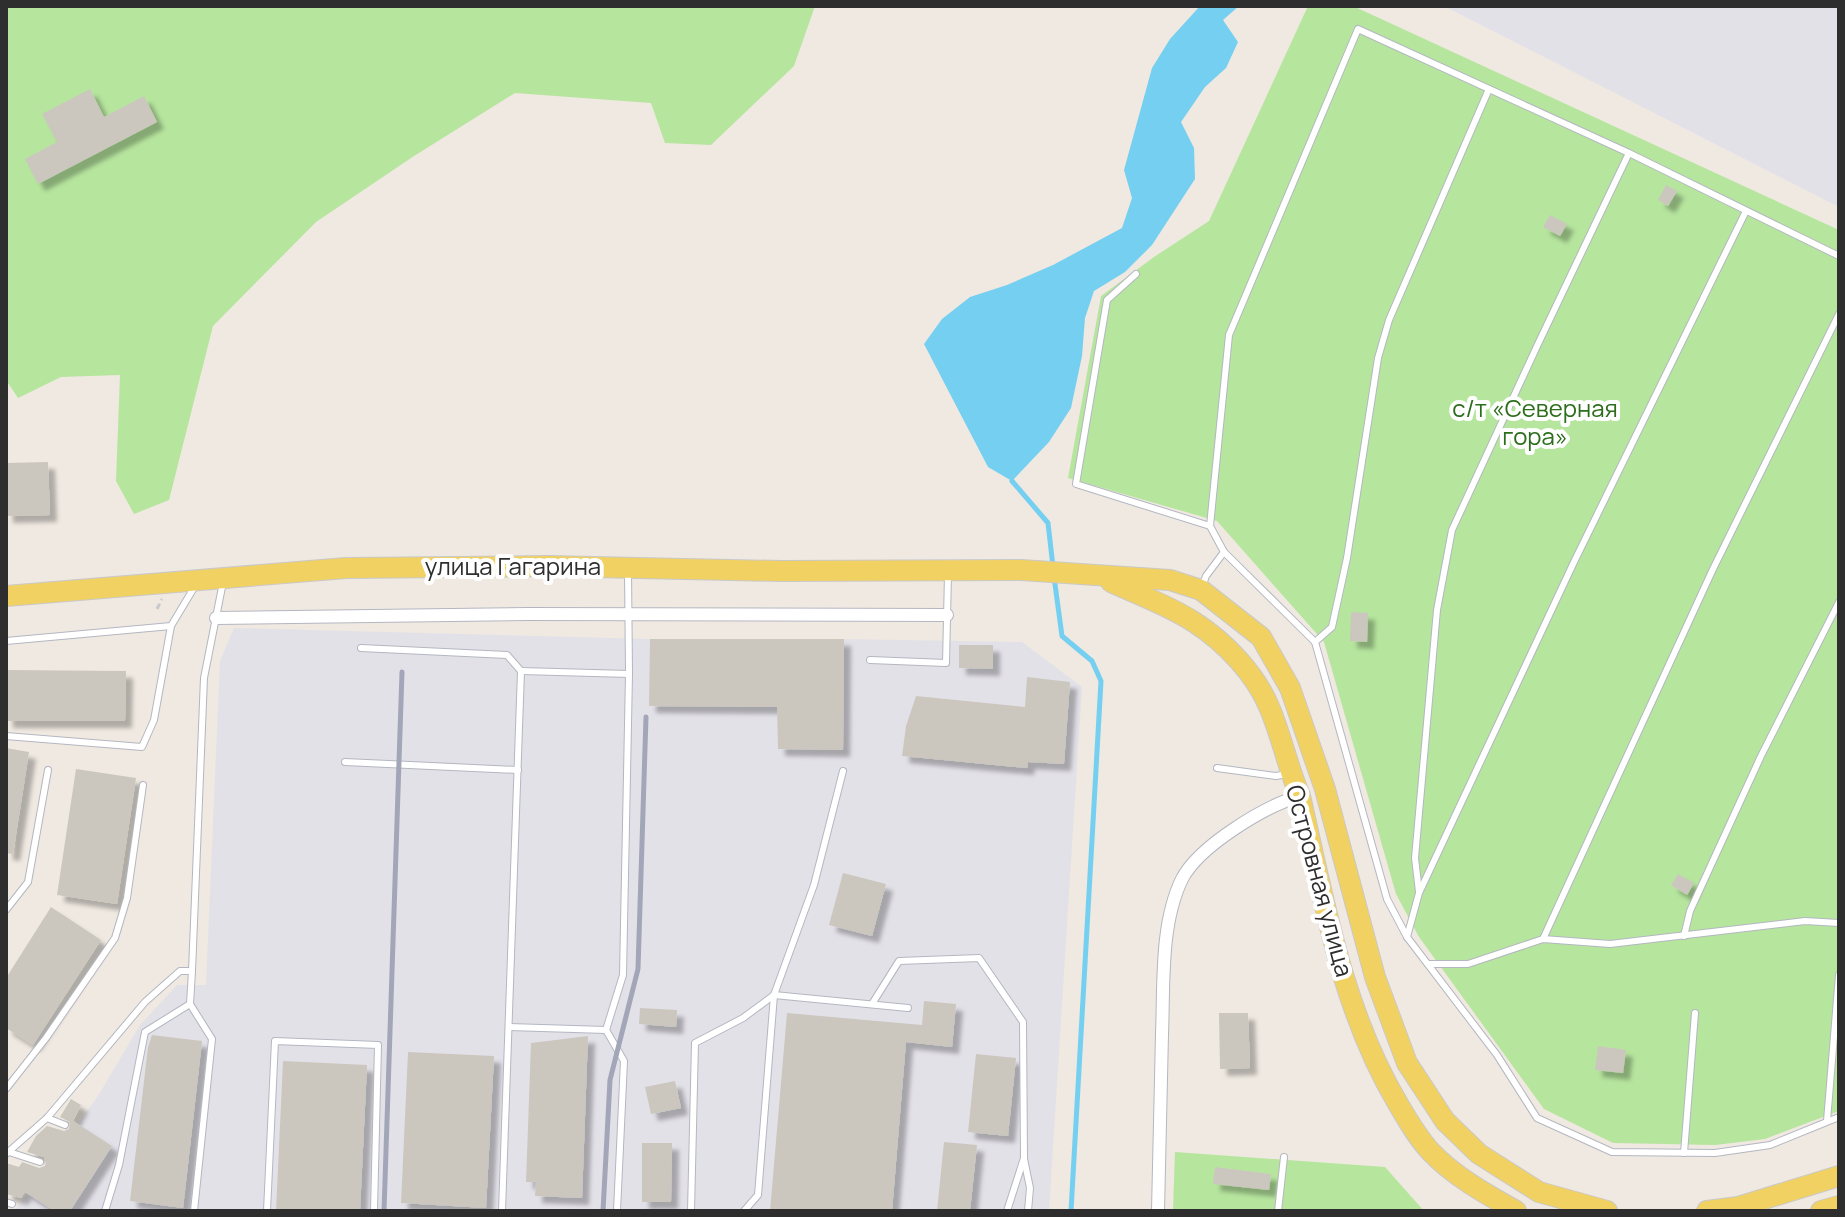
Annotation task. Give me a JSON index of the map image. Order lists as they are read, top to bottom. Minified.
{"streets":{"main road":["улица Гагарина","Островная улица"]},"crossings":[["улица Гагарина","Островная улица"]],"parks":["с/т «Северная гора»"]}
